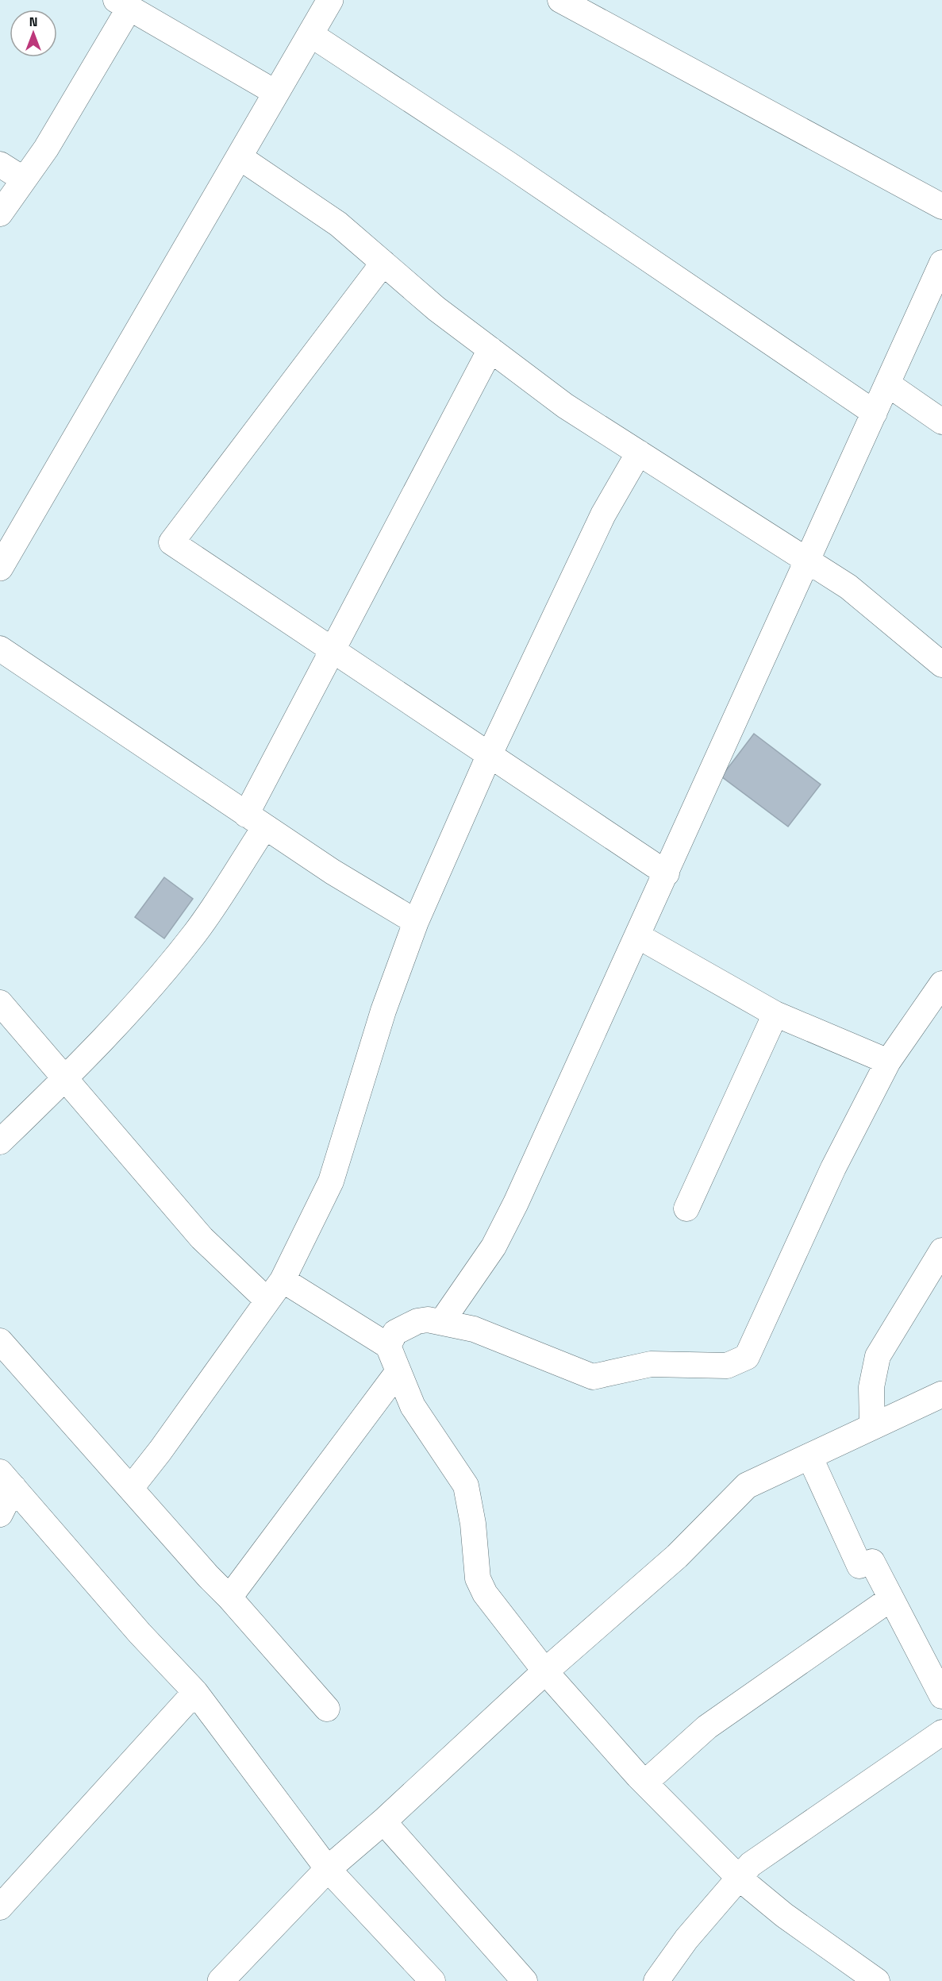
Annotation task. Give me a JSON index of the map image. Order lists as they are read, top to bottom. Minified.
{"north":"top"}
